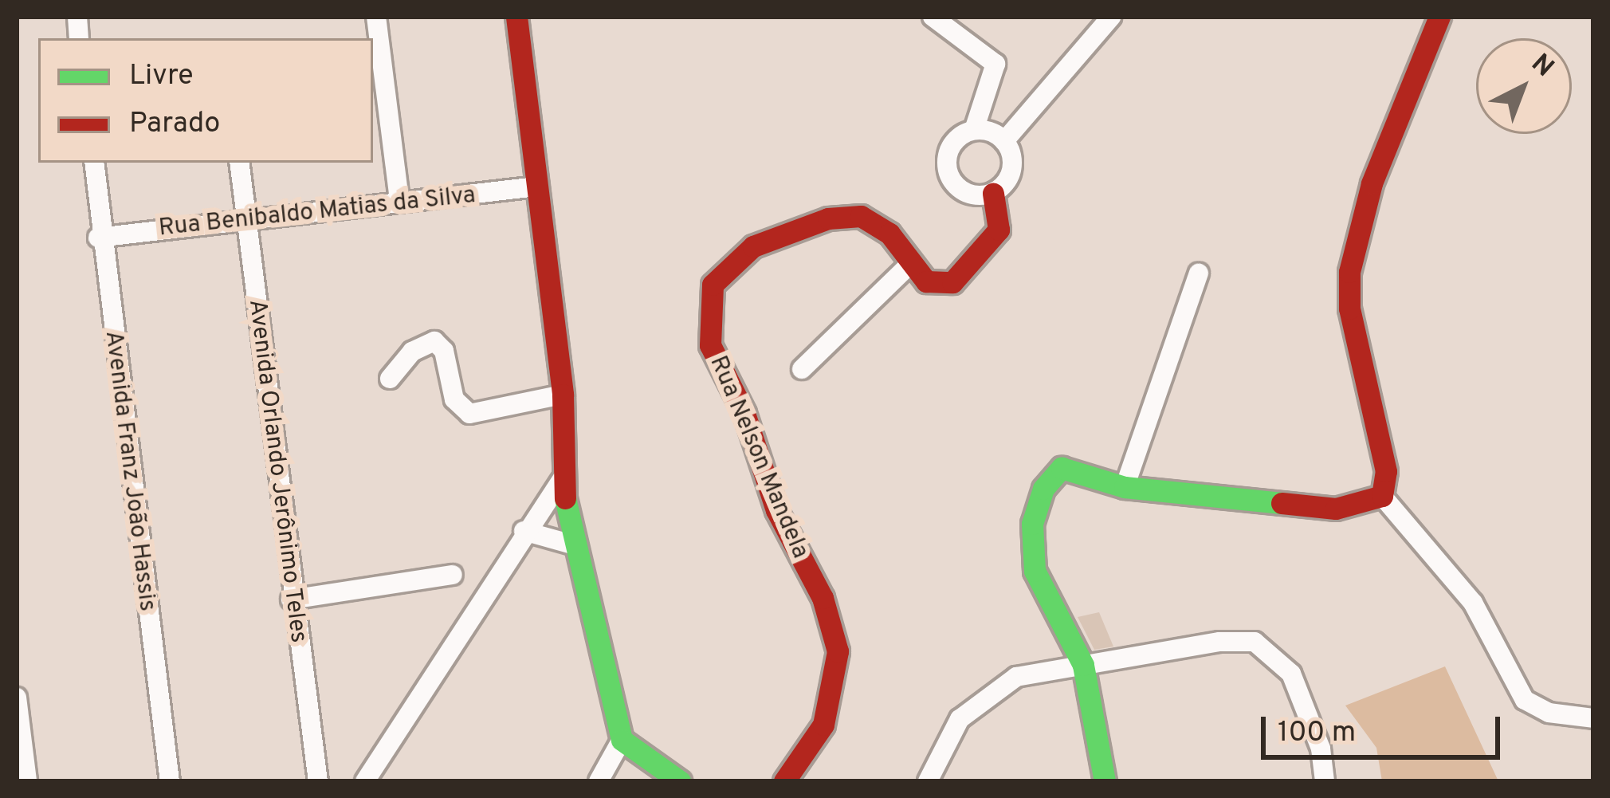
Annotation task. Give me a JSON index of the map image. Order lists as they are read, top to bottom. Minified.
{"streets":{"street":["Rua Benibaldo Matias da Silva","Rua Nelson Mandela","Avenida Franz João Hassis","Avenida Orlando Jerônimo Teles"]},"crossings":[["Rua Benibaldo Matias da Silva","Avenida Franz João Hassis"],["Rua Benibaldo Matias da Silva","Avenida Orlando Jerônimo Teles"]],"legend":["Livre","Parado"],"scale_bar":"100 m","north":"top right"}
